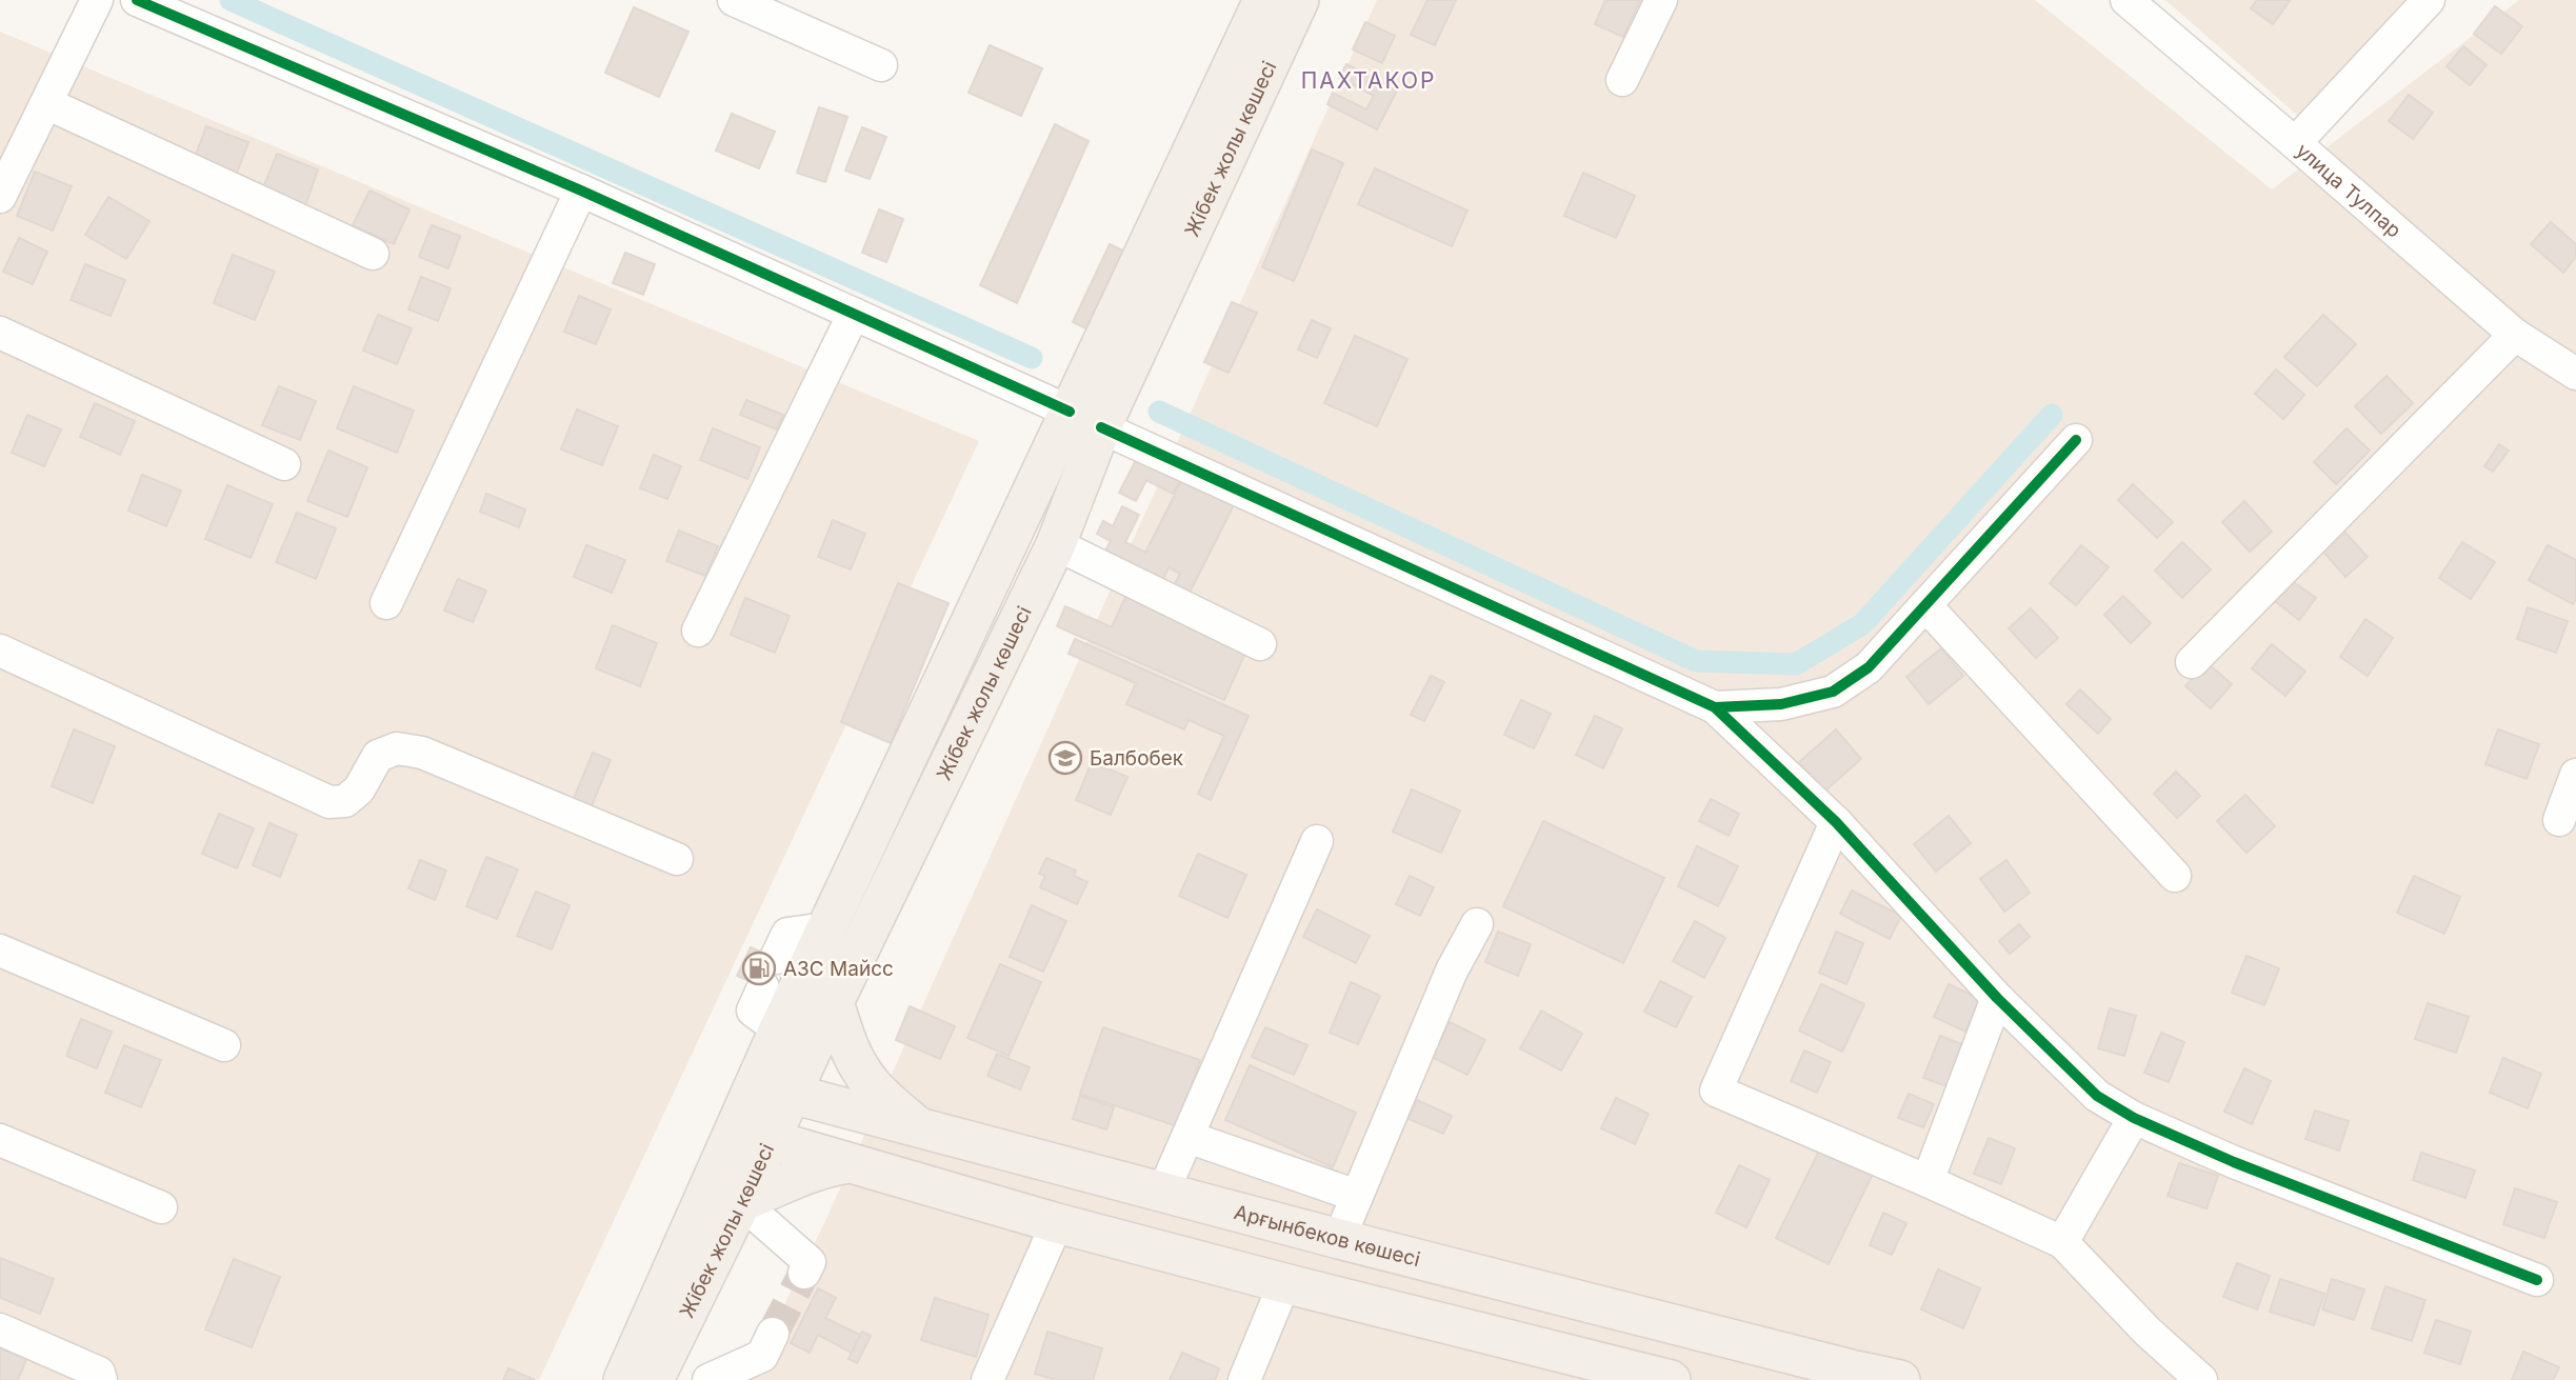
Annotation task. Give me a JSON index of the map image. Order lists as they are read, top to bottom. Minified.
{"streets":{"main road":["Жібек жолы көшесі","Арғынбеков көшесі"],"street":["улица Тулпар"]},"crossings":[["Жібек жолы көшесі","Арғынбеков көшесі"]],"districts":["ПАХТАКОР"],"places":{"school or university":["Балбобек"],"fuel station":["АЗС Майсс"]}}
